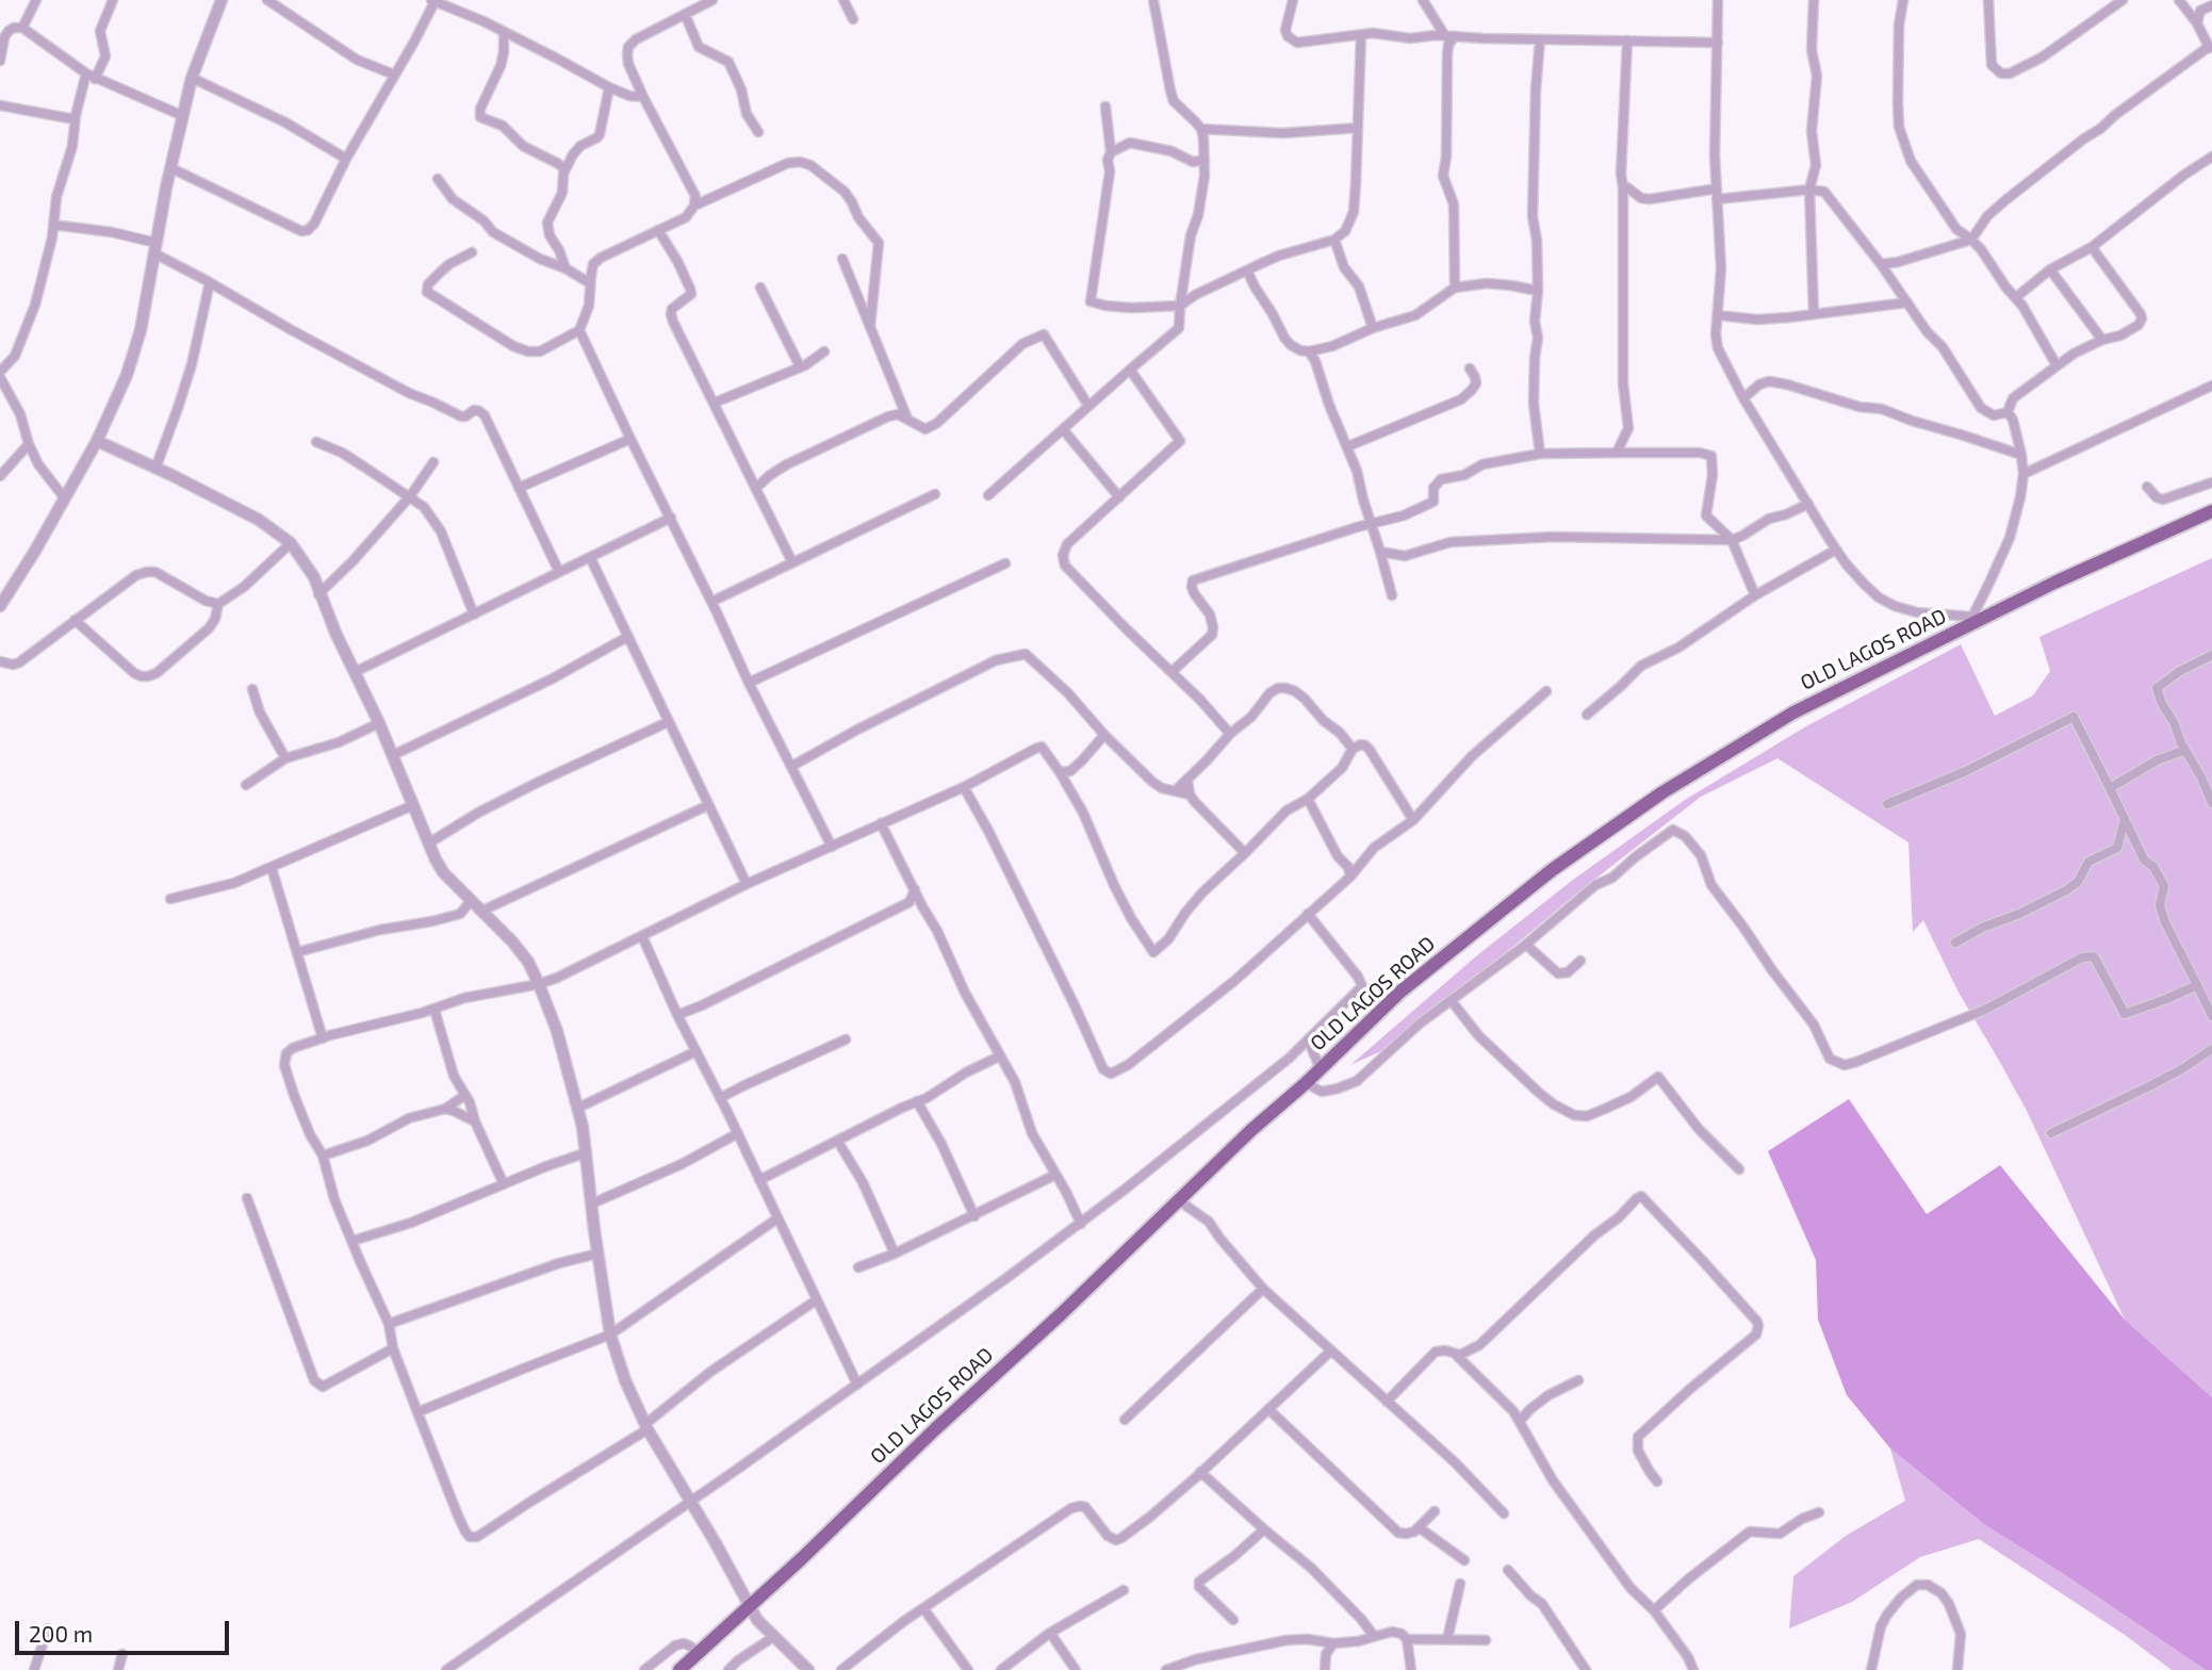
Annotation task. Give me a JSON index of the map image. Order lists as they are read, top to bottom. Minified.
{"streets":{"main road":["OLD LAGOS ROAD"]},"scale_bar":"200 m"}
